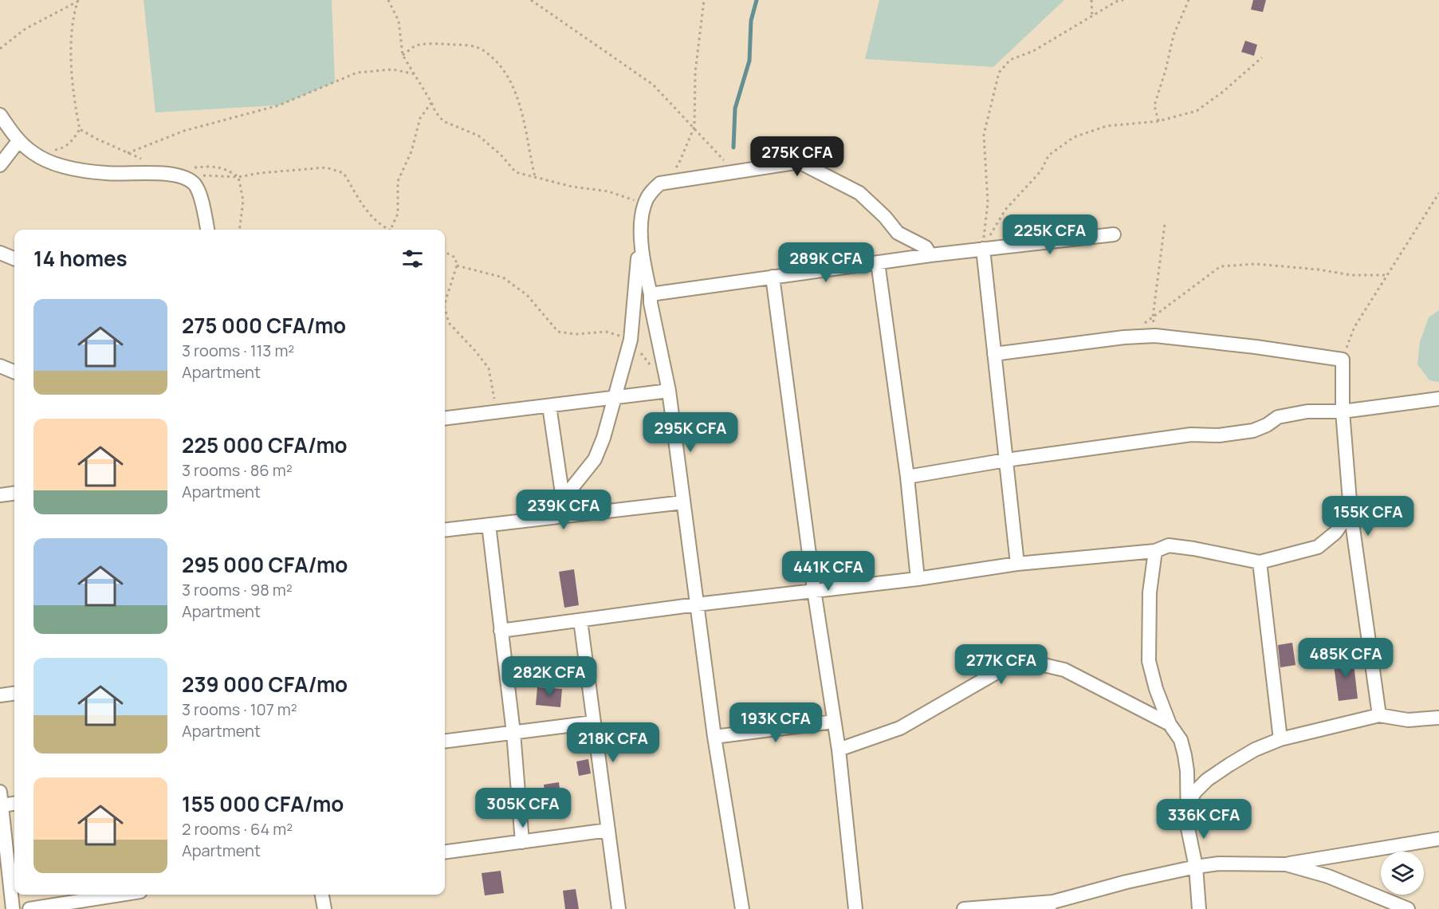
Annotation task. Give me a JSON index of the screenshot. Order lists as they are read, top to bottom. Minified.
{"page":{"price":["275K CFA","225K CFA","289K CFA","295K CFA","239K CFA","155K CFA","441K CFA","485K CFA","277K CFA","282K CFA","193K CFA","218K CFA","305K CFA","336K CFA"],"heading":"14 homes","list":[{"name":"275 000 CFA/mo","note":"3 rooms · 113 m² · Apartment"},{"name":"225 000 CFA/mo","note":"3 rooms · 86 m² · Apartment"},{"name":"295 000 CFA/mo","note":"3 rooms · 98 m² · Apartment"},{"name":"239 000 CFA/mo","note":"3 rooms · 107 m² · Apartment"},{"name":"155 000 CFA/mo","note":"2 rooms · 64 m² · Apartment"}]}}
